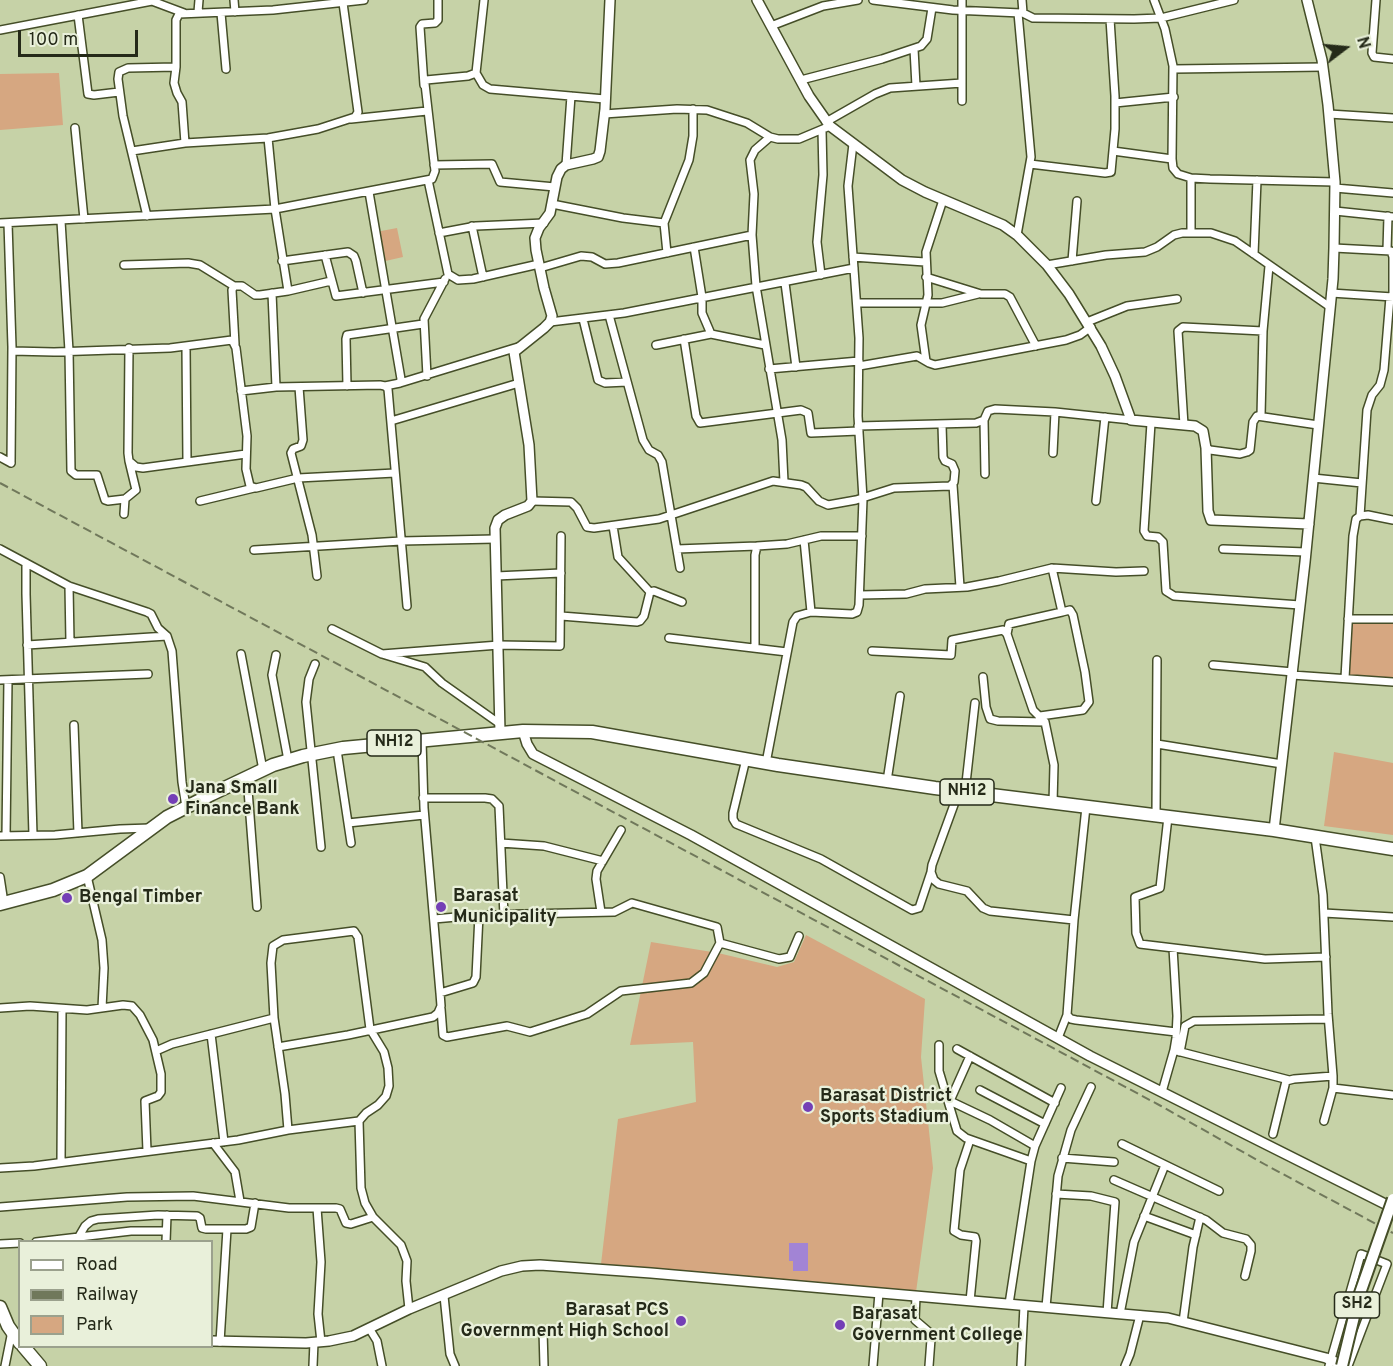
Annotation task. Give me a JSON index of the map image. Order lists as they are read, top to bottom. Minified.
{"streets":{"highway":["NH12"],"main road":["SH2"]},"places":["Jana Small Finance Bank","Bengal Timber","Barasat Municipality","Barasat District Sports Stadium","Barasat PCS Government High School","Barasat Government College"],"legend":["Road","Railway","Park"],"scale_bar":"100 m","north":"right"}
